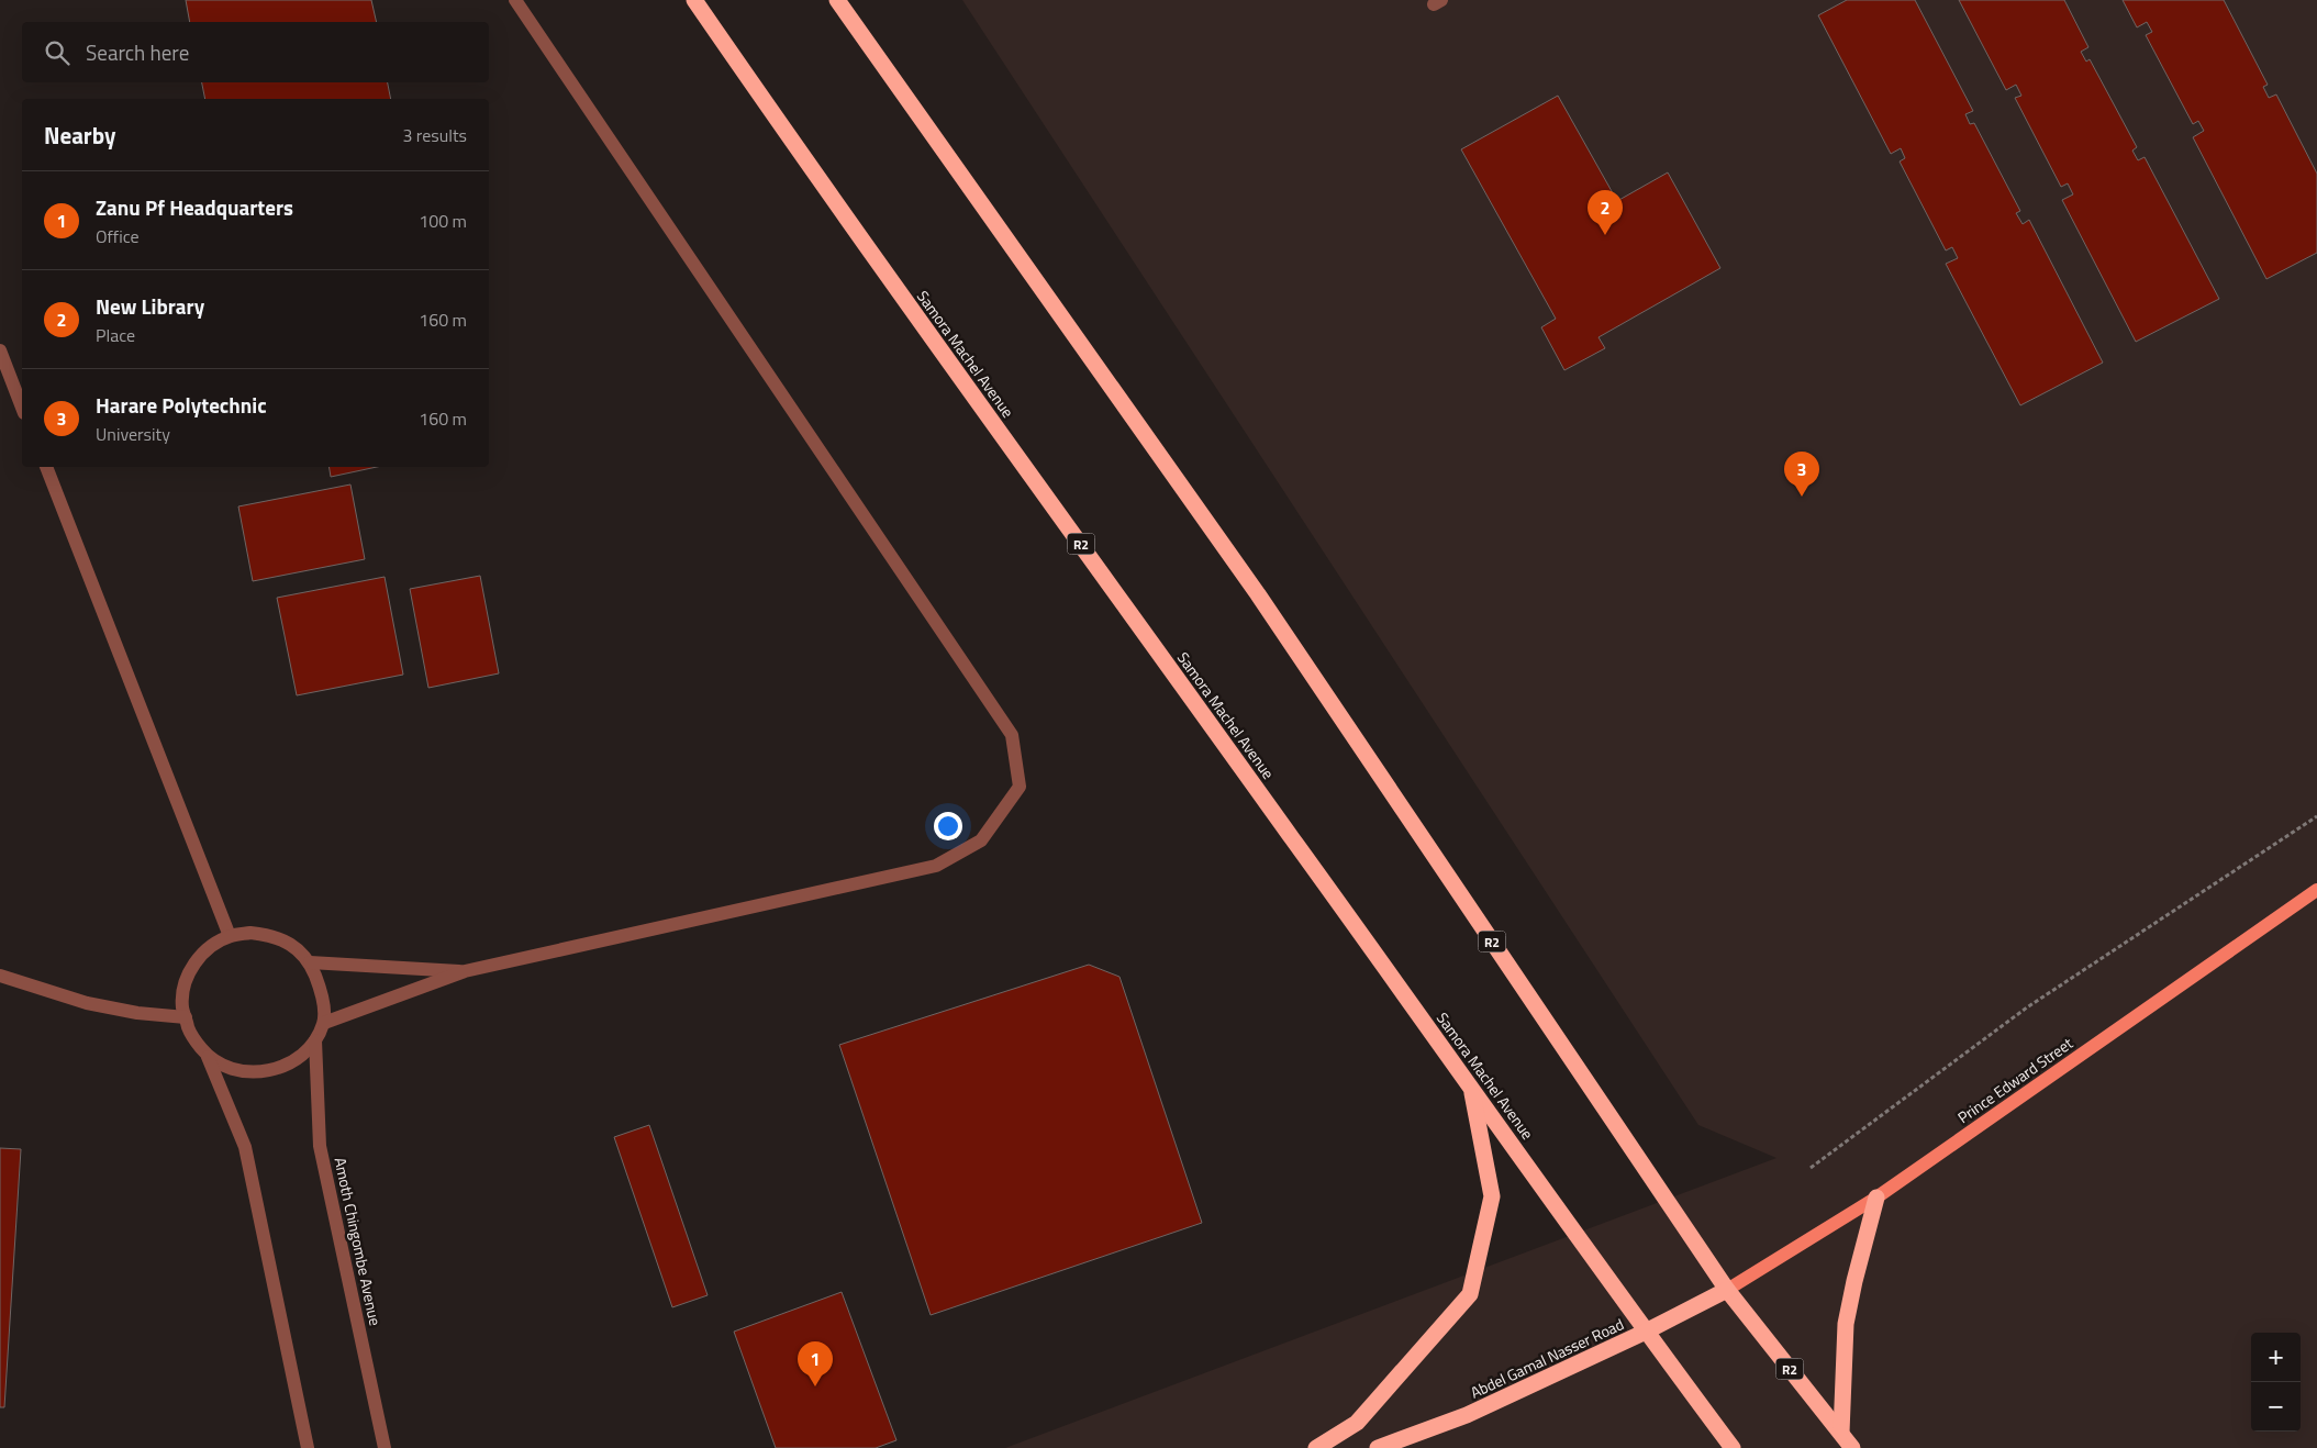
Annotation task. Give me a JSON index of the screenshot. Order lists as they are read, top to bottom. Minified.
{"streets":{"highway":["Samora Machel Avenue","R2","Abdel Gamal Nasser Road"],"main road":["Prince Edward Street"],"street":["Amoth Chingombe Avenue"]},"crossings":[["Samora Machel Avenue","Abdel Gamal Nasser Road"],["R2","Prince Edward Street"],["R2","Abdel Gamal Nasser Road"],["Prince Edward Street","Abdel Gamal Nasser Road"]],"page":{"search":"Search here","heading":["Nearby","3 results"],"list":[{"mark":"1","name":"Zanu Pf Headquarters","note":"Office","value":"100 m"},{"mark":"2","name":"New Library","note":"Place","value":"160 m"},{"mark":"3","name":"Harare Polytechnic","note":"University","value":"160 m"}],"pins":["2","3","1"],"map_buttons":["+","−"]}}
